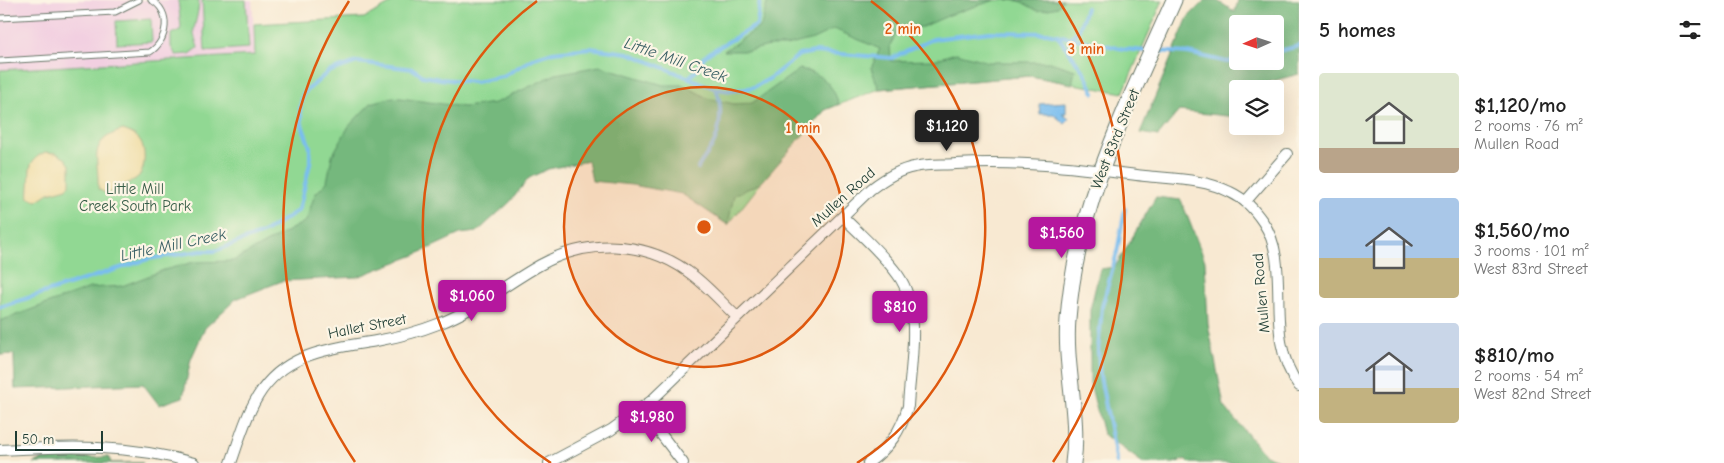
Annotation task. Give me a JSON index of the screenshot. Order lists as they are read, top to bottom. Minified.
{"streets":{"street":["West 83rd Street","Mullen Road","Hallet Street"]},"crossings":[["West 83rd Street","Mullen Road"],["Mullen Road","Hallet Street"]],"water":["Little Mill Creek"],"parks":["Little Mill Creek South Park"],"scale_bar":"50 m","north":"left","page":{"heading":"5 homes","list":[{"name":"$1,120/mo","note":"2 rooms · 76 m² · Mullen Road"},{"name":"$1,560/mo","note":"3 rooms · 101 m² · West 83rd Street"},{"name":"$810/mo","note":"2 rooms · 54 m² · West 82nd Street"}],"price":["$1,120","$1,560","$1,060","$810","$1,980"],"scale":"50 m"},"rings":["2 min","3 min","1 min"]}
